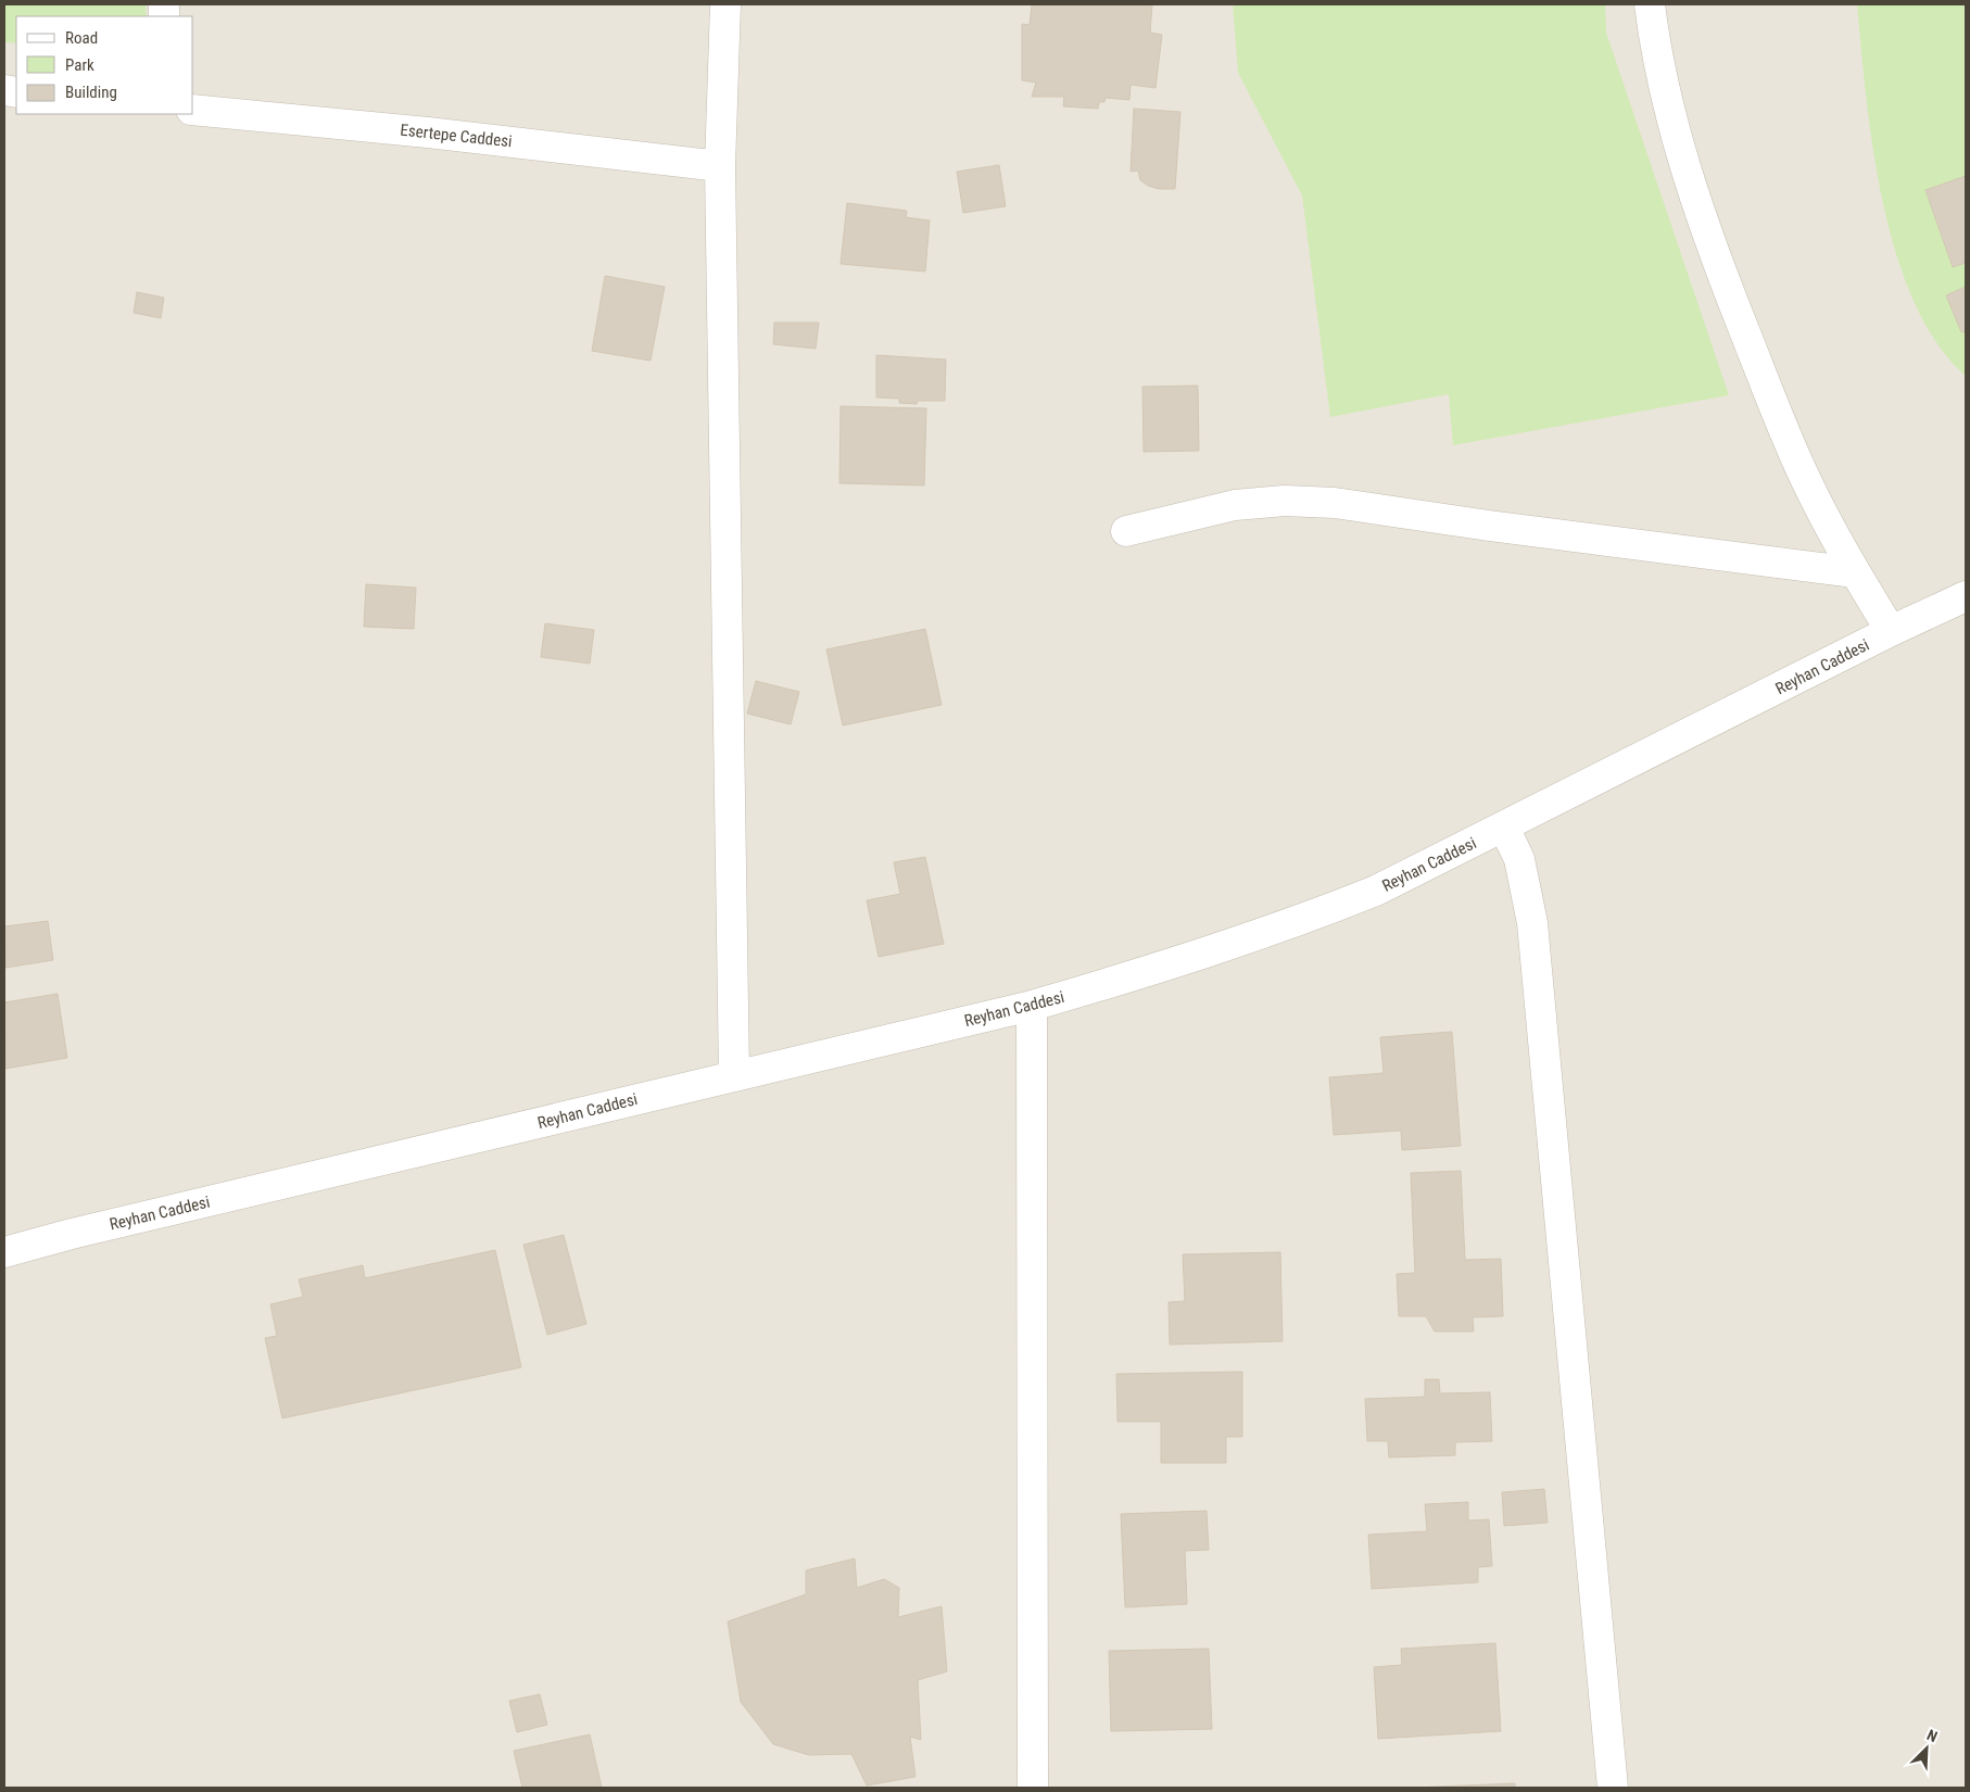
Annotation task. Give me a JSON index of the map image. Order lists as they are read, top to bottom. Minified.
{"streets":{"street":["Esertepe Caddesi","Reyhan Caddesi"]},"legend":["Road","Park","Building"],"north":"top right"}
